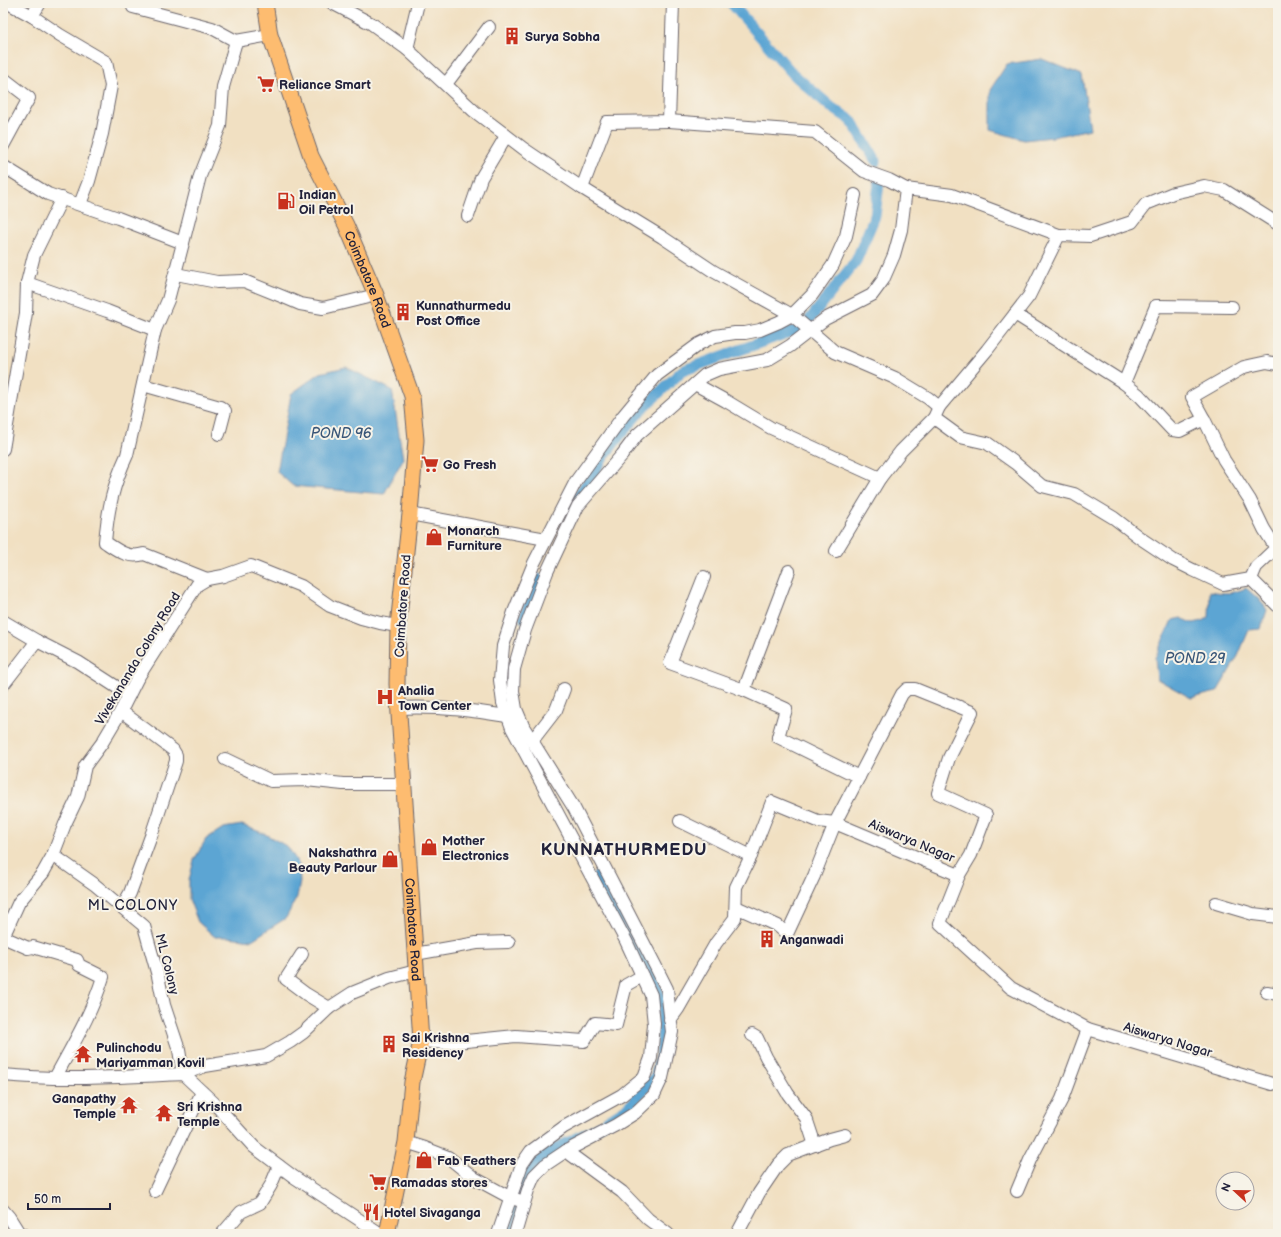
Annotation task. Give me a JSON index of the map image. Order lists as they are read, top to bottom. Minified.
{"streets":{"main road":["Coimbatore Road"],"street":["Vivekananda Colony Road","Aiswarya Nagar","ML Colony"]},"crossings":[["Coimbatore Road","Vivekananda Colony Road"],["Vivekananda Colony Road","ML Colony"]],"districts":["KUNNATHURMEDU","ML COLONY"],"water":["POND 96","POND 29"],"places":{"building":["Surya Sobha","Kunnathurmedu Post Office","Anganwadi","Sai Krishna Residency"],"supermarket":["Reliance Smart","Go Fresh","Ramadas stores"],"fuel station":["Indian Oil Petrol"],"shop":["Monarch Furniture","Mother Electronics","Nakshathra Beauty Parlour","Fab Feathers"],"hospital":["Ahalia Town Center"],"temple":["Pulinchodu Mariyamman Kovil","Ganapathy Temple","Sri Krishna Temple"],"restaurant":["Hotel Sivaganga"]},"scale_bar":"50 m","north":"left"}
